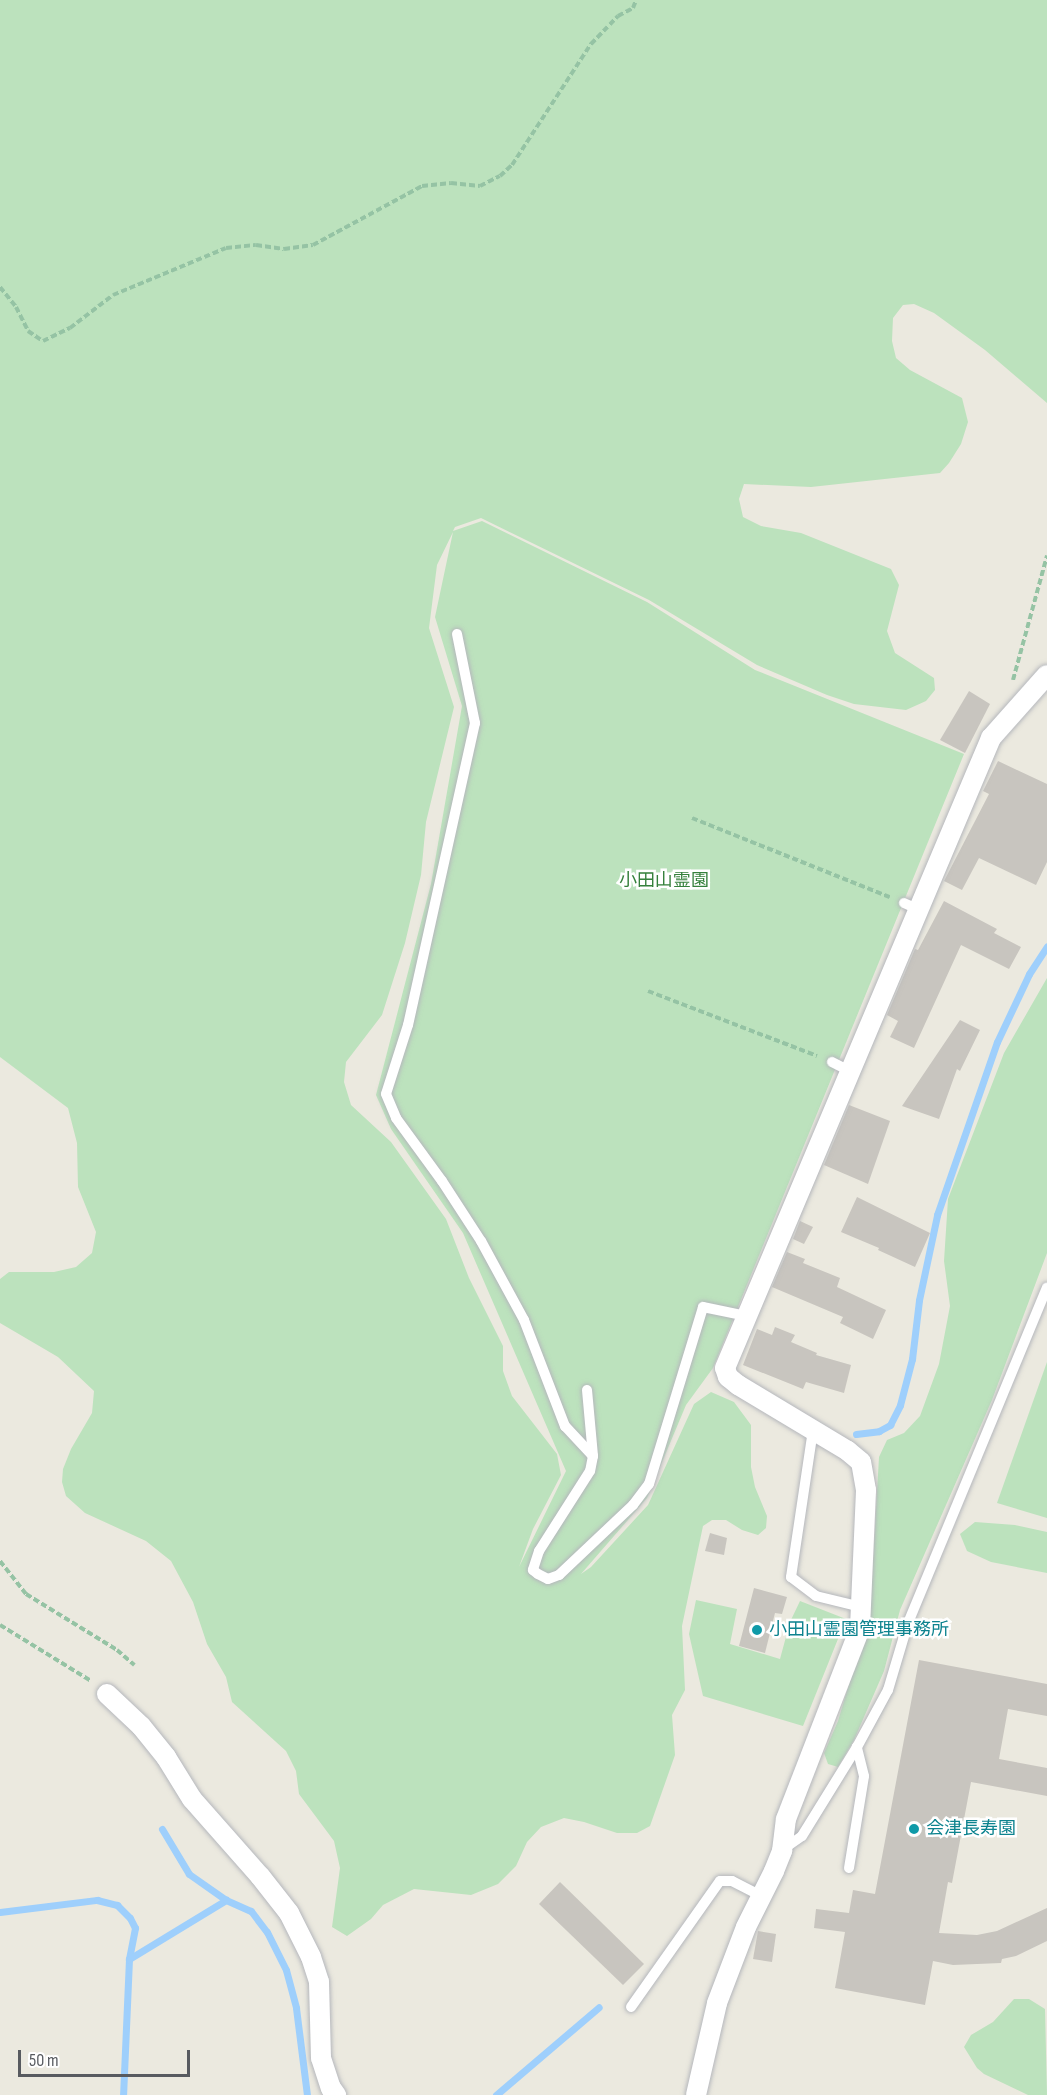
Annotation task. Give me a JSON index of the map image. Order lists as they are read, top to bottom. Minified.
{"parks":["小田山霊園"],"places":["小田山霊園管理事務所","会津長寿園"],"scale_bar":"50 m"}
